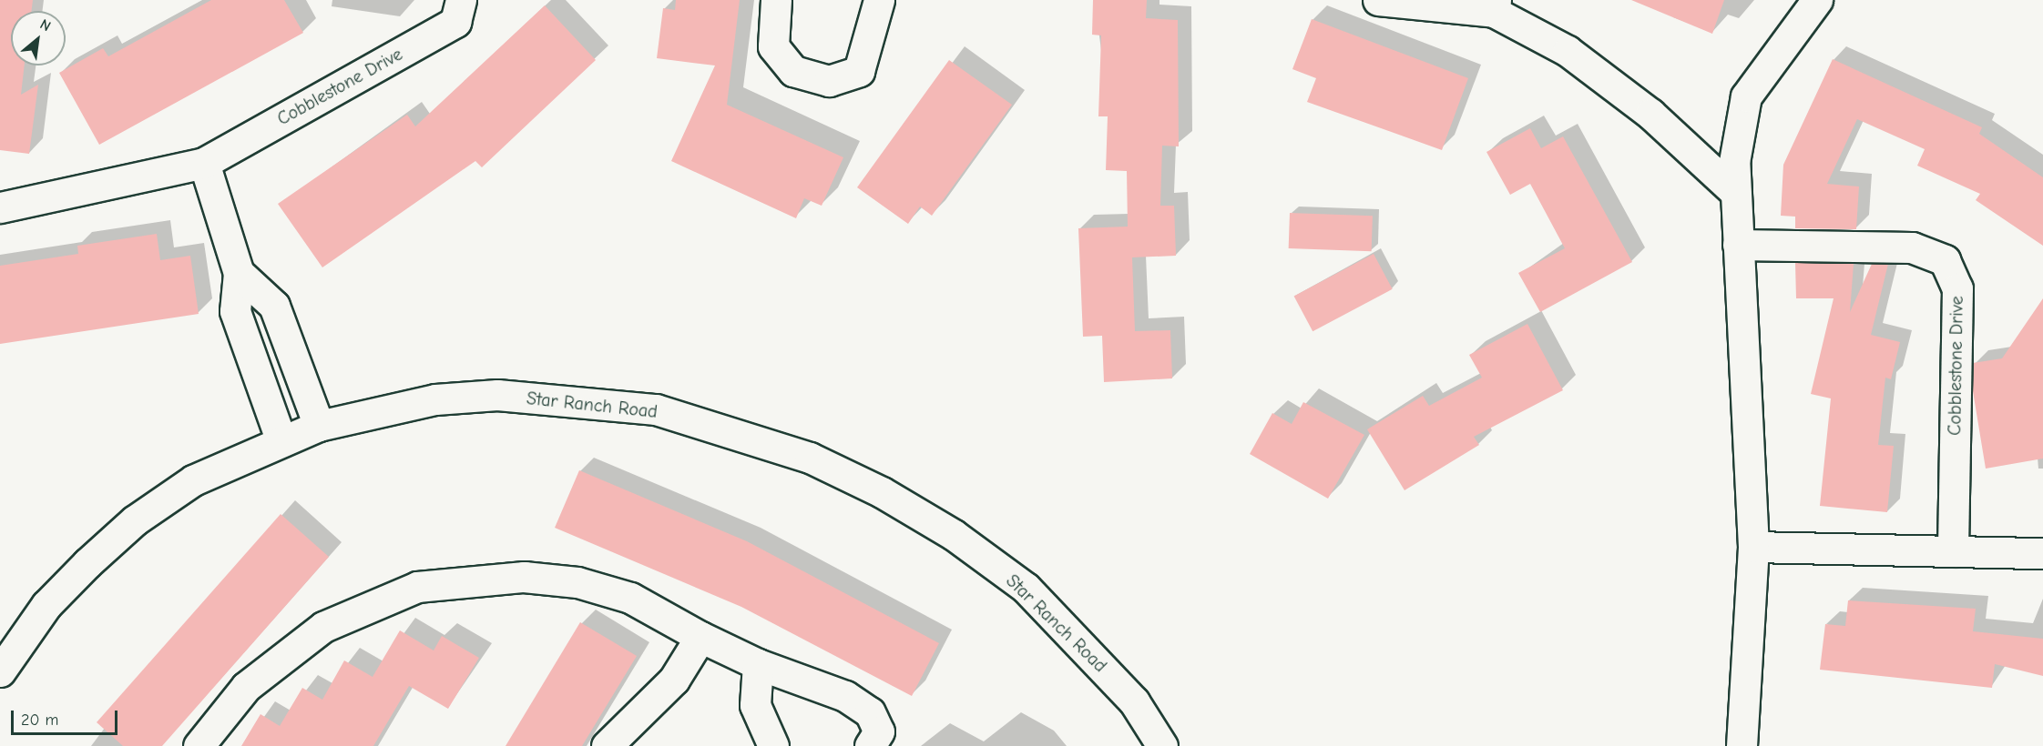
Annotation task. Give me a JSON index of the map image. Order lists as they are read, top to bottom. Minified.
{"streets":{"street":["Cobblestone Drive","Star Ranch Road"]},"scale_bar":"20 m","north":"top right"}
